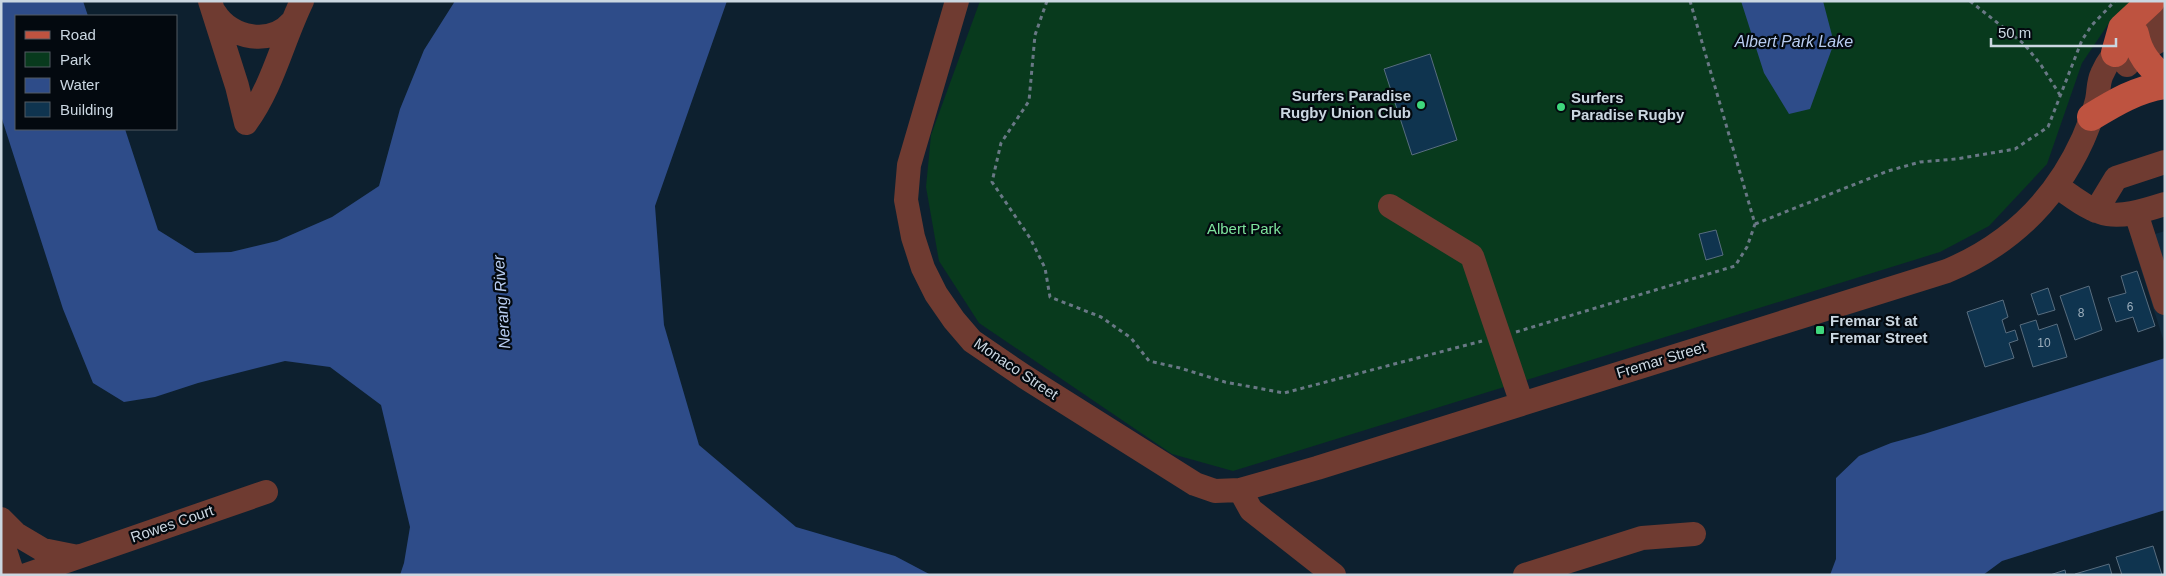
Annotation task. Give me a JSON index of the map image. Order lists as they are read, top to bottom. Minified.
{"streets":{"street":["Fremar Street","Monaco Street","Rowes Court"]},"crossings":[["Fremar Street","Monaco Street"]],"water":["Albert Park Lake","Nerang River"],"parks":["Albert Park"],"places":{"other":["Surfers Paradise Rugby Union Club","Surfers Paradise Rugby"],"transit":["Fremar St at Fremar Street"]},"house_numbers":["6","8","10"],"legend":["Road","Park","Water","Building"],"scale_bar":"50 m"}
